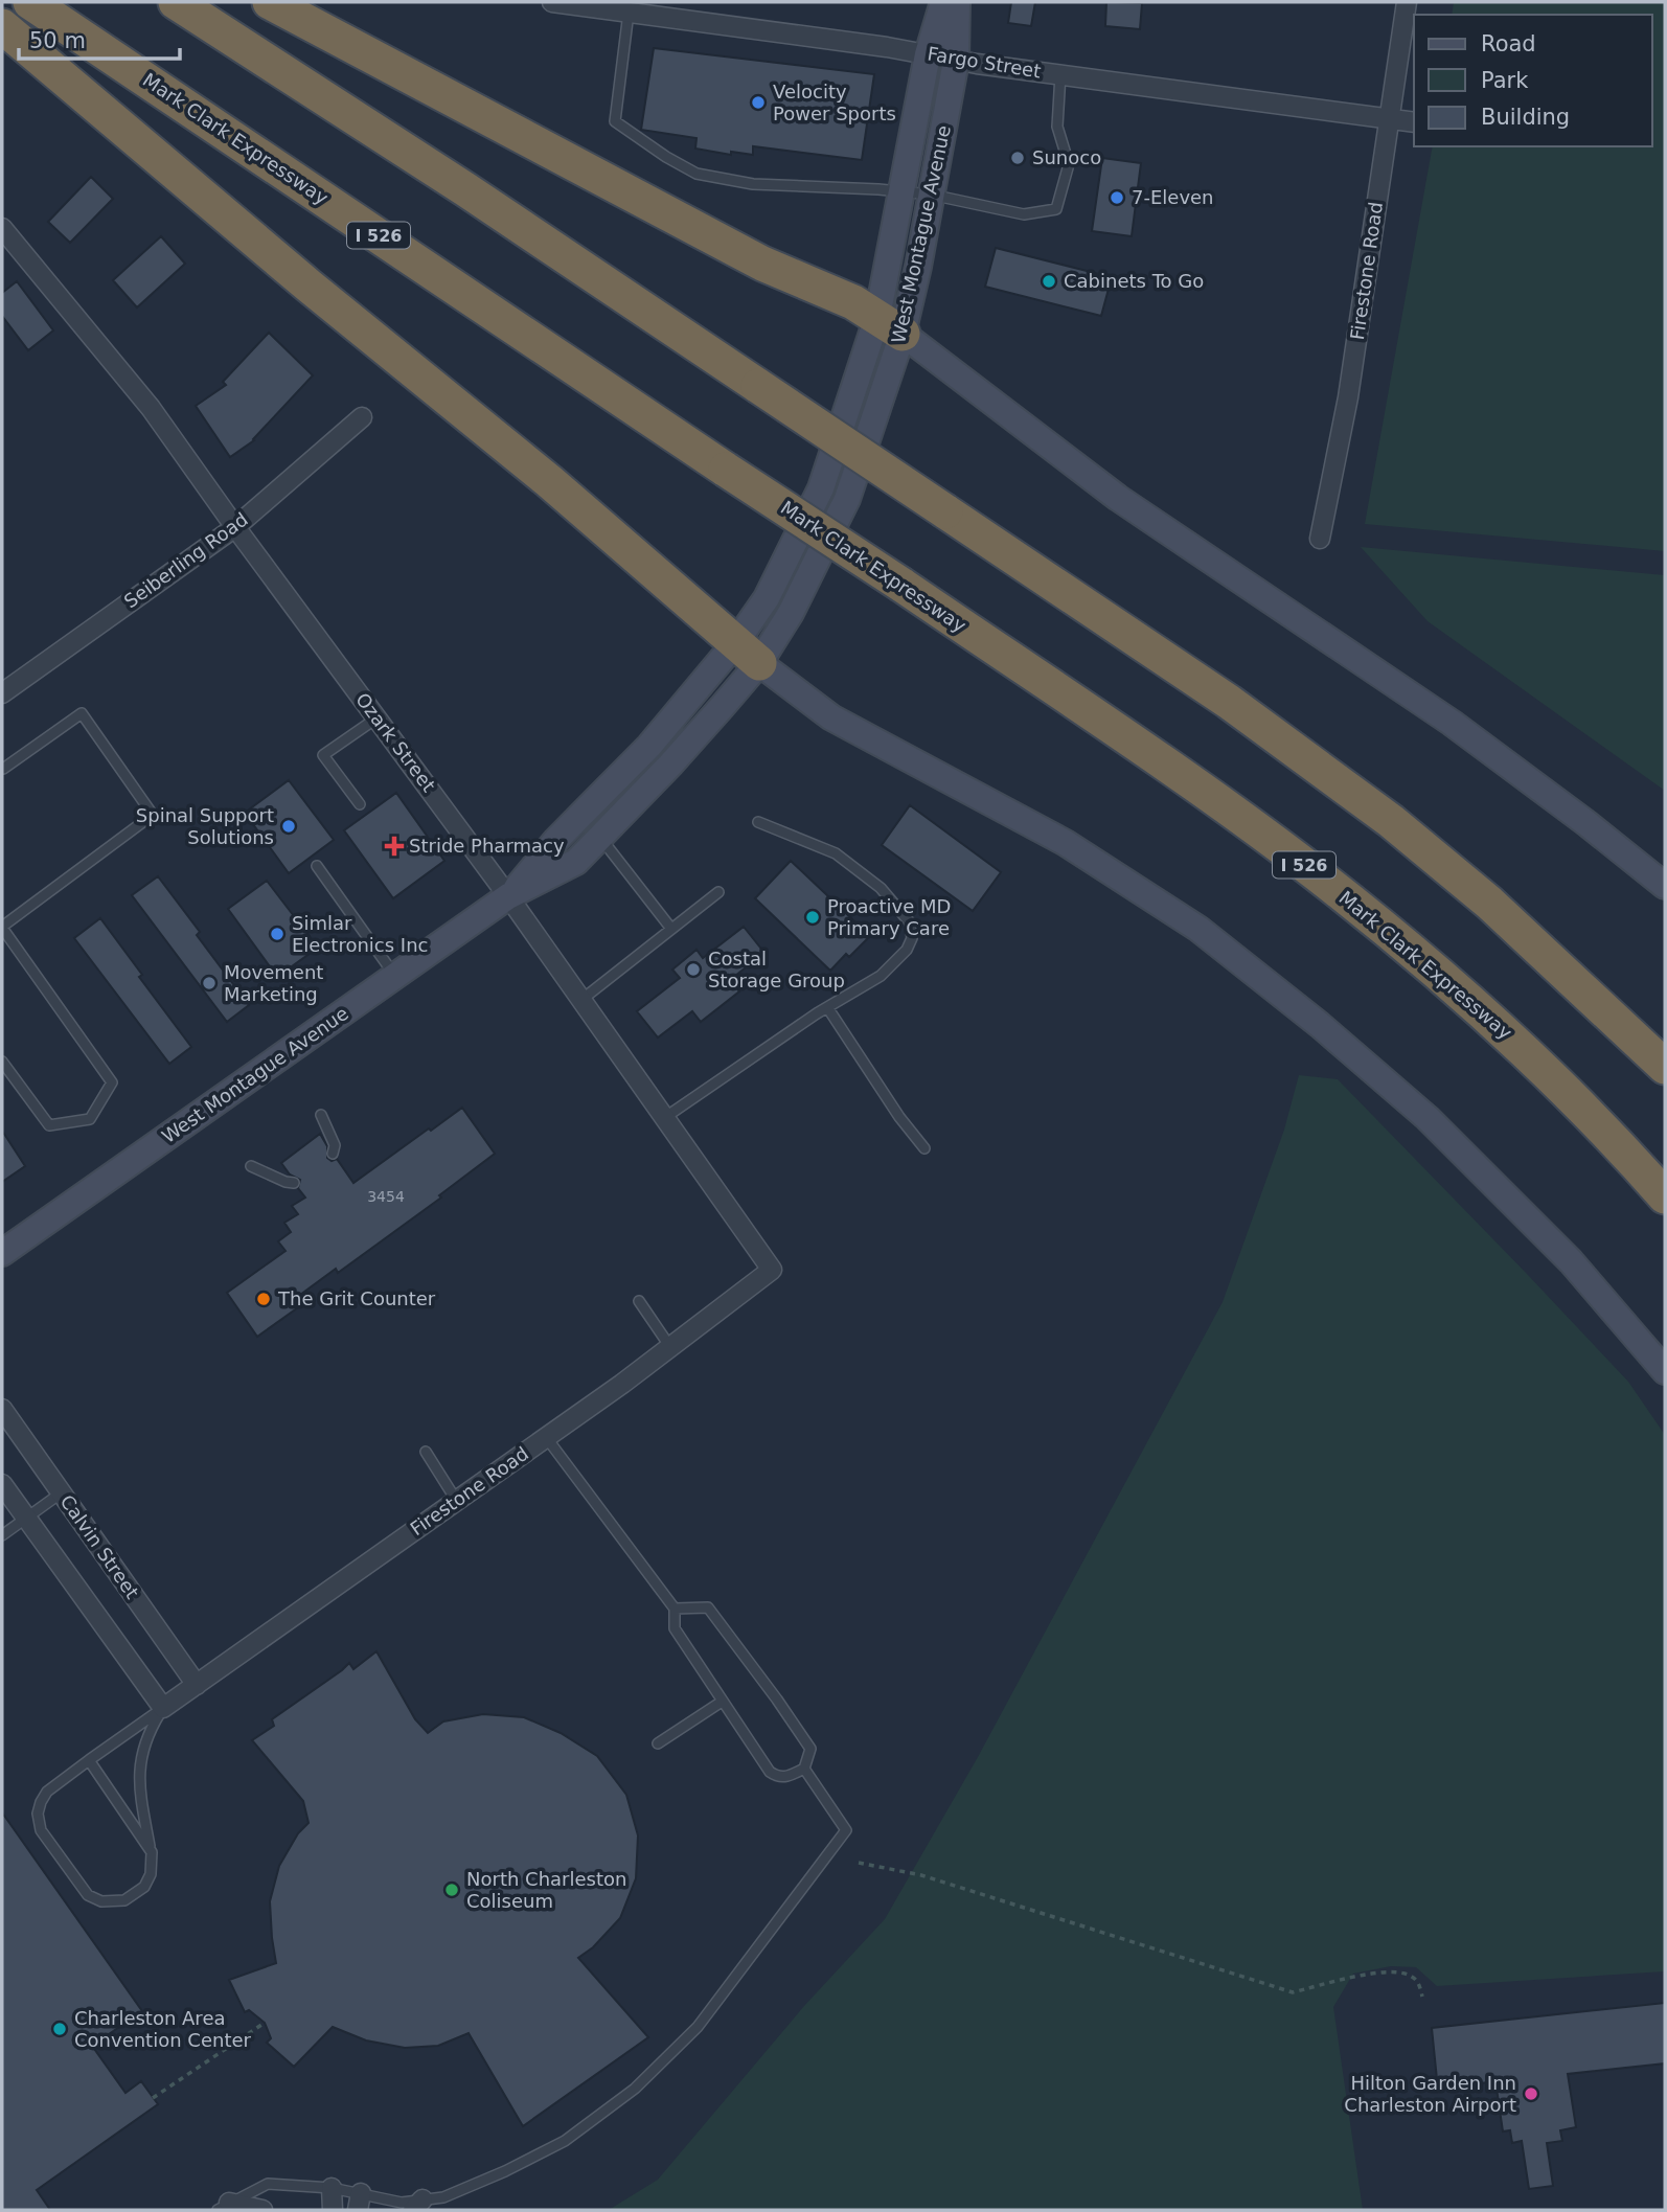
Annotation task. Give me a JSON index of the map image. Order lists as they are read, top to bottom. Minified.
{"streets":{"highway":["Mark Clark Expressway","I 526"],"main road":["West Montague Avenue"],"street":["Fargo Street","Firestone Road","Seiberling Road","Ozark Street","Calvin Street"]},"crossings":[["Fargo Street","West Montague Avenue"],["Fargo Street","Firestone Road"],["West Montague Avenue","Ozark Street"],["Firestone Road","Ozark Street"],["Firestone Road","Calvin Street"],["Seiberling Road","Ozark Street"]],"places":{"other":["Velocity Power Sports","Sunoco","7-Eleven","Cabinets To Go","Spinal Support Solutions","Proactive MD Primary Care","Simlar Electronics Inc","Costal Storage Group","Movement Marketing","The Grit Counter","North Charleston Coliseum","Charleston Area Convention Center","Hilton Garden Inn Charleston Airport"],"health":["Stride Pharmacy"]},"house_numbers":["3454"],"legend":["Road","Park","Building"],"scale_bar":"50 m"}
